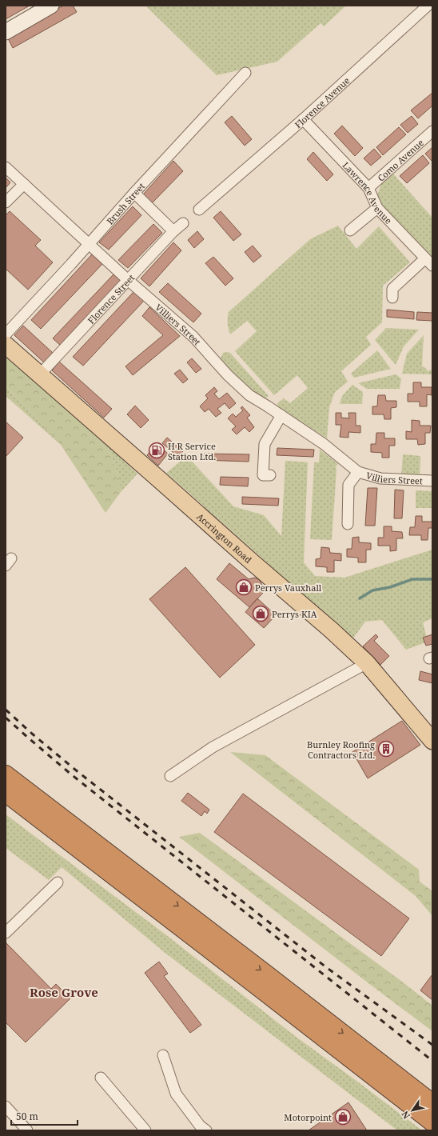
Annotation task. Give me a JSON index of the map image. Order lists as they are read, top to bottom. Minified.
{"streets":{"main road":["Accrington Road"],"street":["Florence Avenue","Como Avenue","Lawrence Avenue","Brush Street","Florence Street","Villiers Street"]},"crossings":[["Florence Avenue","Lawrence Avenue"],["Como Avenue","Lawrence Avenue"],["Brush Street","Villiers Street"],["Florence Street","Villiers Street"],["Florence Street","Accrington Road"]],"districts":["Rose Grove"],"places":{"fuel station":["H R Service Station Ltd."],"shop":["Perrys Vauxhall","Perrys KIA","Motorpoint"],"building":["Burnley Roofing Contractors Ltd."]},"scale_bar":"50 m","north":"bottom left"}
